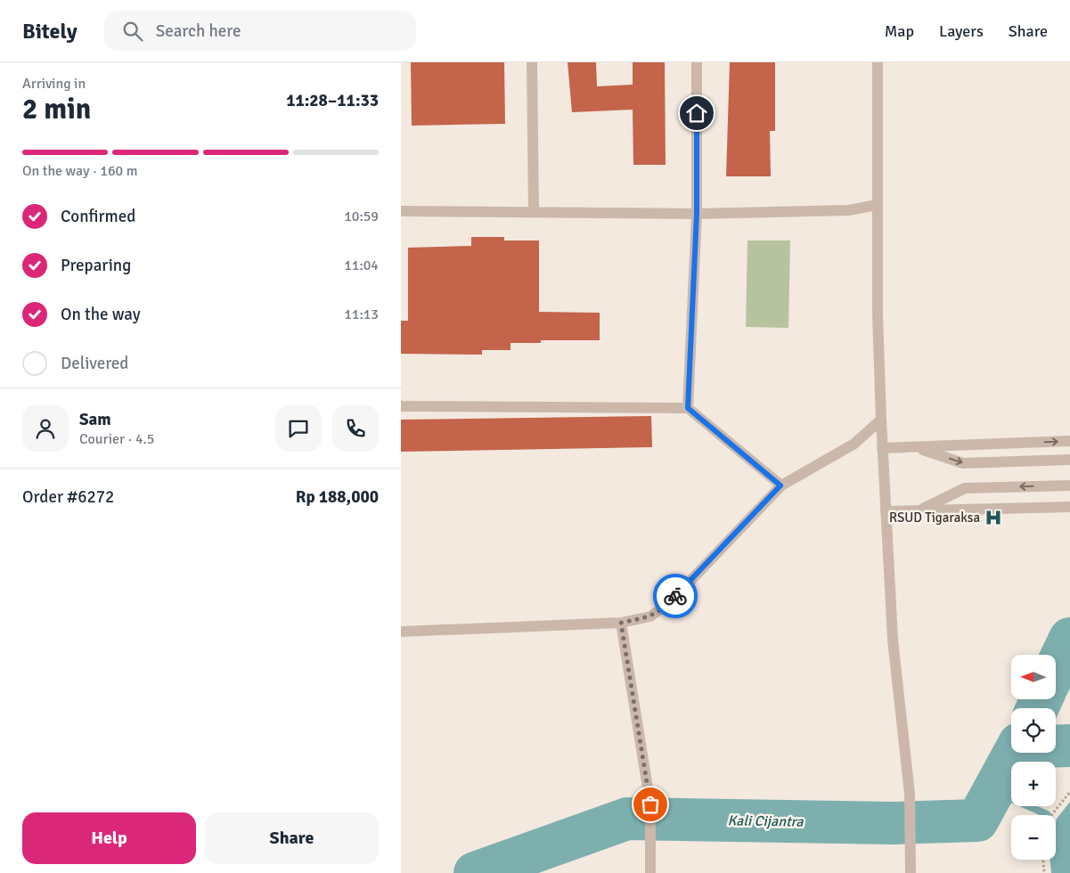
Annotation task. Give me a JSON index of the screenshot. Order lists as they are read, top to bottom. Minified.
{"water":["Kali Cijantra"],"places":{"hospital":["RSUD Tigaraksa"]},"north":"left","page":{"header":"Bitely","search":"Search here","nav":["Map","Layers","Share"],"heading":["2 min","Arriving in","11:28–11:33"],"panel":["Sam","Courier · 4.5","Order #6272","Rp 188,000"],"bar":"On the way · 160 m","list":[["Confirmed","10:59"],["Preparing","11:04"],["On the way","11:13"],"Delivered"],"map_buttons":["+","−"],"buttons":["Help","Share"]}}
